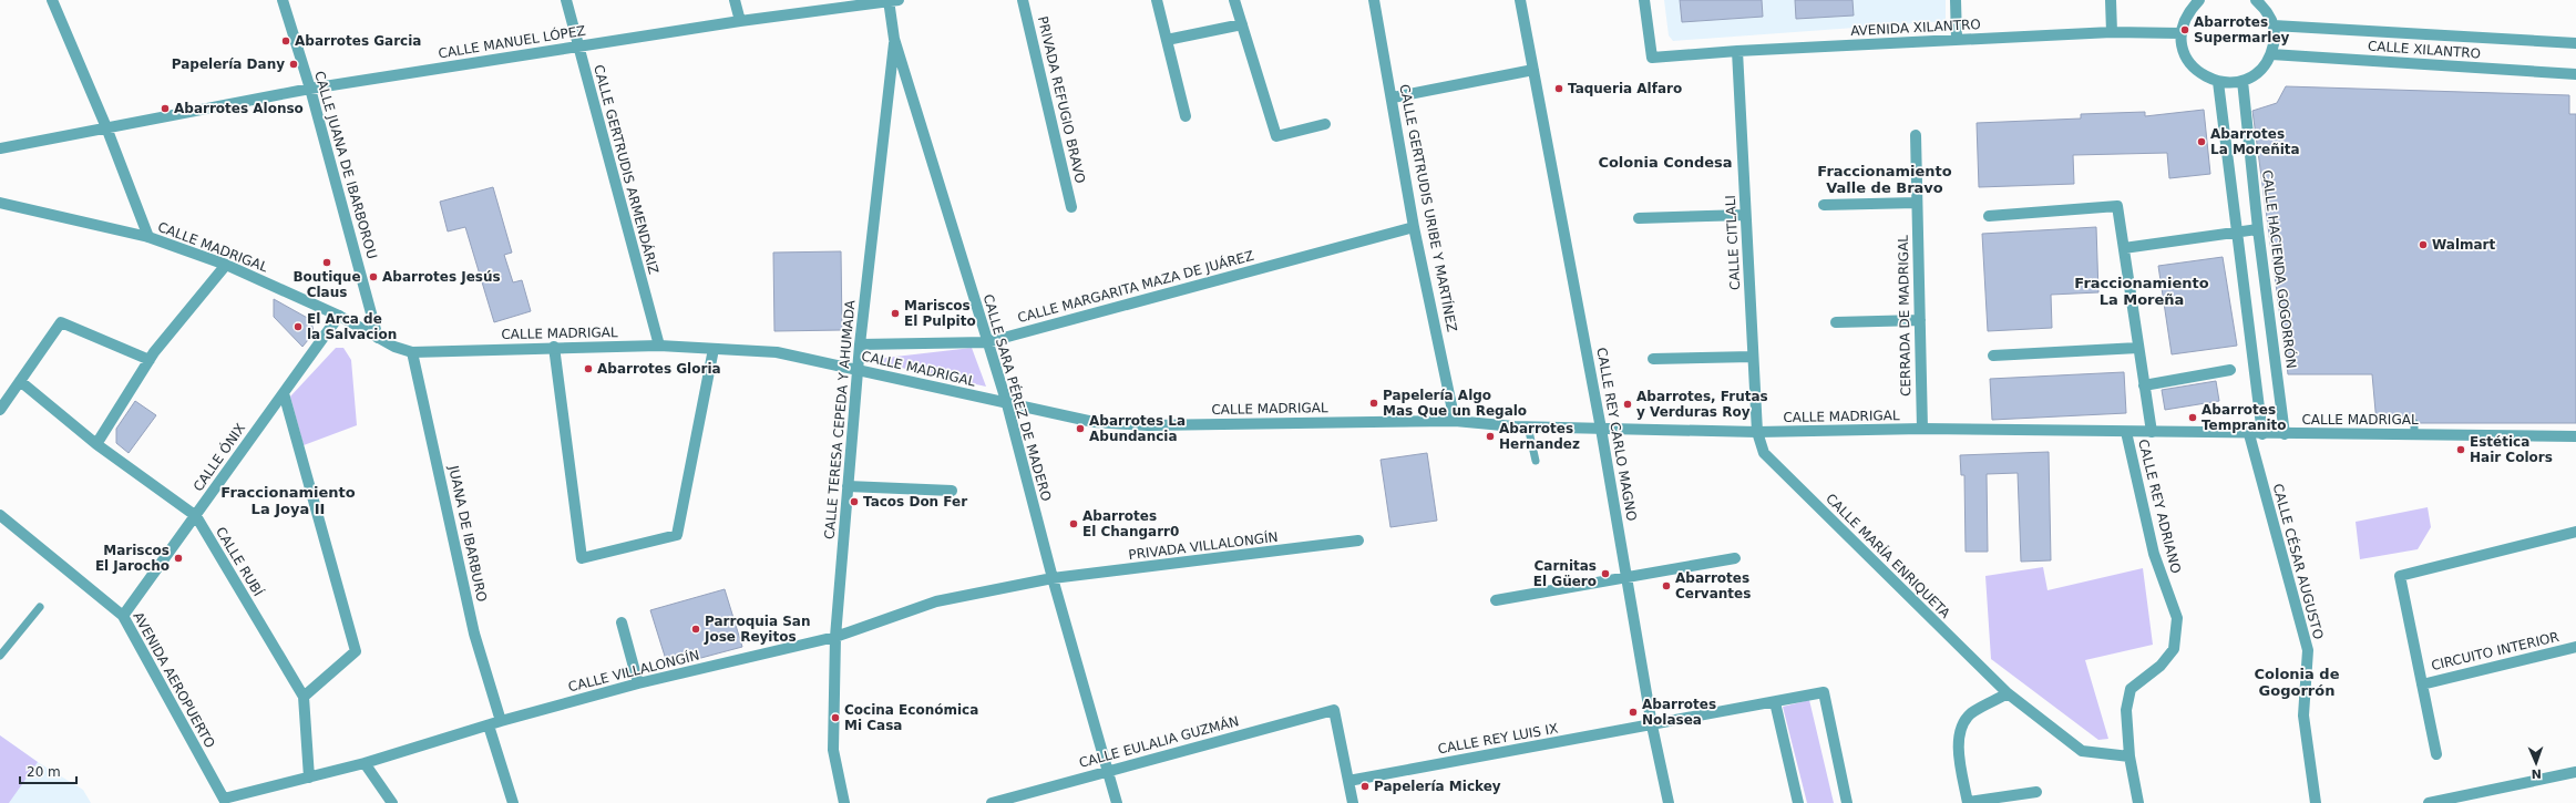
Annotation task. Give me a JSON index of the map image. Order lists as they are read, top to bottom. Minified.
{"streets":{"street":["AVENIDA XILANTRO","CALLE MANUEL LÓPEZ","CALLE XILANTRO","PRIVADA REFUGIO BRAVO","CALLE JUANA DE IBARBOROU","CALLE GERTRUDIS ARMENDÁRIZ","CALLE GERTRUDIS URIBE Y MARTÍNEZ","CALLE CITLALI","CALLE MADRIGAL","CALLE HACIENDA GOGORRÓN","CALLE MARGARITA MAZA DE JUÁREZ","CERRADA DE MADRIGAL","CALLE SARA PÉREZ DE MADERO","CALLE TERESA CEPEDA Y AHUMADA","CALLE REY CARLO MAGNO","CALLE ÓNIX","CALLE REY ADRIANO","JUANA DE IBARBURO","PRIVADA VILLALONGÍN","CALLE MARÍA ENRIQUETA","CALLE RUBÍ","CALLE CÉSAR AUGUSTO","CIRCUITO INTERIOR","CALLE VILLALONGÍN","AVENIDA AEROPUERTO","CALLE REY LUIS IX","CALLE EULALIA GUZMÁN"]},"crossings":[["AVENIDA XILANTRO","CALLE CITLALI"],["CALLE MANUEL LÓPEZ","CALLE JUANA DE IBARBOROU"],["CALLE MANUEL LÓPEZ","CALLE GERTRUDIS ARMENDÁRIZ"],["CALLE MANUEL LÓPEZ","CALLE SARA PÉREZ DE MADERO"],["CALLE JUANA DE IBARBOROU","CALLE MADRIGAL"],["CALLE GERTRUDIS ARMENDÁRIZ","CALLE MADRIGAL"],["CALLE GERTRUDIS URIBE Y MARTÍNEZ","CALLE MADRIGAL"],["CALLE GERTRUDIS URIBE Y MARTÍNEZ","CALLE MARGARITA MAZA DE JUÁREZ"],["CALLE CITLALI","CALLE MADRIGAL"],["CALLE CITLALI","CALLE MARÍA ENRIQUETA"],["CALLE MADRIGAL","CALLE HACIENDA GOGORRÓN"],["CALLE MADRIGAL","CERRADA DE MADRIGAL"],["CALLE MADRIGAL","CALLE SARA PÉREZ DE MADERO"],["CALLE MADRIGAL","CALLE TERESA CEPEDA Y AHUMADA"],["CALLE MADRIGAL","CALLE REY CARLO MAGNO"],["CALLE MADRIGAL","CALLE ÓNIX"],["CALLE MADRIGAL","CALLE REY ADRIANO"],["CALLE MADRIGAL","JUANA DE IBARBURO"],["CALLE MADRIGAL","CALLE MARÍA ENRIQUETA"],["CALLE MADRIGAL","CALLE CÉSAR AUGUSTO"],["CALLE MARGARITA MAZA DE JUÁREZ","CALLE SARA PÉREZ DE MADERO"],["CALLE MARGARITA MAZA DE JUÁREZ","CALLE TERESA CEPEDA Y AHUMADA"],["CALLE SARA PÉREZ DE MADERO","CALLE TERESA CEPEDA Y AHUMADA"],["CALLE SARA PÉREZ DE MADERO","PRIVADA VILLALONGÍN"],["CALLE SARA PÉREZ DE MADERO","CALLE VILLALONGÍN"],["CALLE SARA PÉREZ DE MADERO","CALLE EULALIA GUZMÁN"],["CALLE TERESA CEPEDA Y AHUMADA","CALLE VILLALONGÍN"],["CALLE REY CARLO MAGNO","CALLE REY LUIS IX"],["CALLE ÓNIX","CALLE RUBÍ"],["CALLE ÓNIX","AVENIDA AEROPUERTO"],["CALLE REY ADRIANO","CALLE MARÍA ENRIQUETA"],["JUANA DE IBARBURO","CALLE VILLALONGÍN"],["PRIVADA VILLALONGÍN","CALLE VILLALONGÍN"],["CALLE RUBÍ","CALLE VILLALONGÍN"],["CALLE VILLALONGÍN","AVENIDA AEROPUERTO"],["CALLE REY LUIS IX","CALLE EULALIA GUZMÁN"]],"districts":["Colonia Condesa","Fraccionamiento Valle de Bravo","Fraccionamiento La Moreña","Fraccionamiento La Joya II","Colonia de Gogorrón"],"places":["Abarrotes Supermarley","Abarrotes Garcia","Papelería Dany","Taqueria Alfaro","Abarrotes Alonso","Abarrotes La Moreñita","Walmart","Boutique Claus","Abarrotes Jesús","Mariscos El Pulpito","El Arca de la Salvacion","Abarrotes Gloria","Papelería Algo Mas Que un Regalo","Abarrotes, Frutas y Verduras Roy","Abarrotes Tempranito","Abarrotes La Abundancia","Abarrotes Hernandez","Estética Hair Colors","Tacos Don Fer","Abarrotes El Changarr0","Mariscos El Jarocho","Carnitas El Güero","Abarrotes Cervantes","Parroquia San Jose Reyitos","Abarrotes Nolasea","Cocina Económica Mi Casa","Papelería Mickey"],"scale_bar":"20 m","north":"bottom"}
